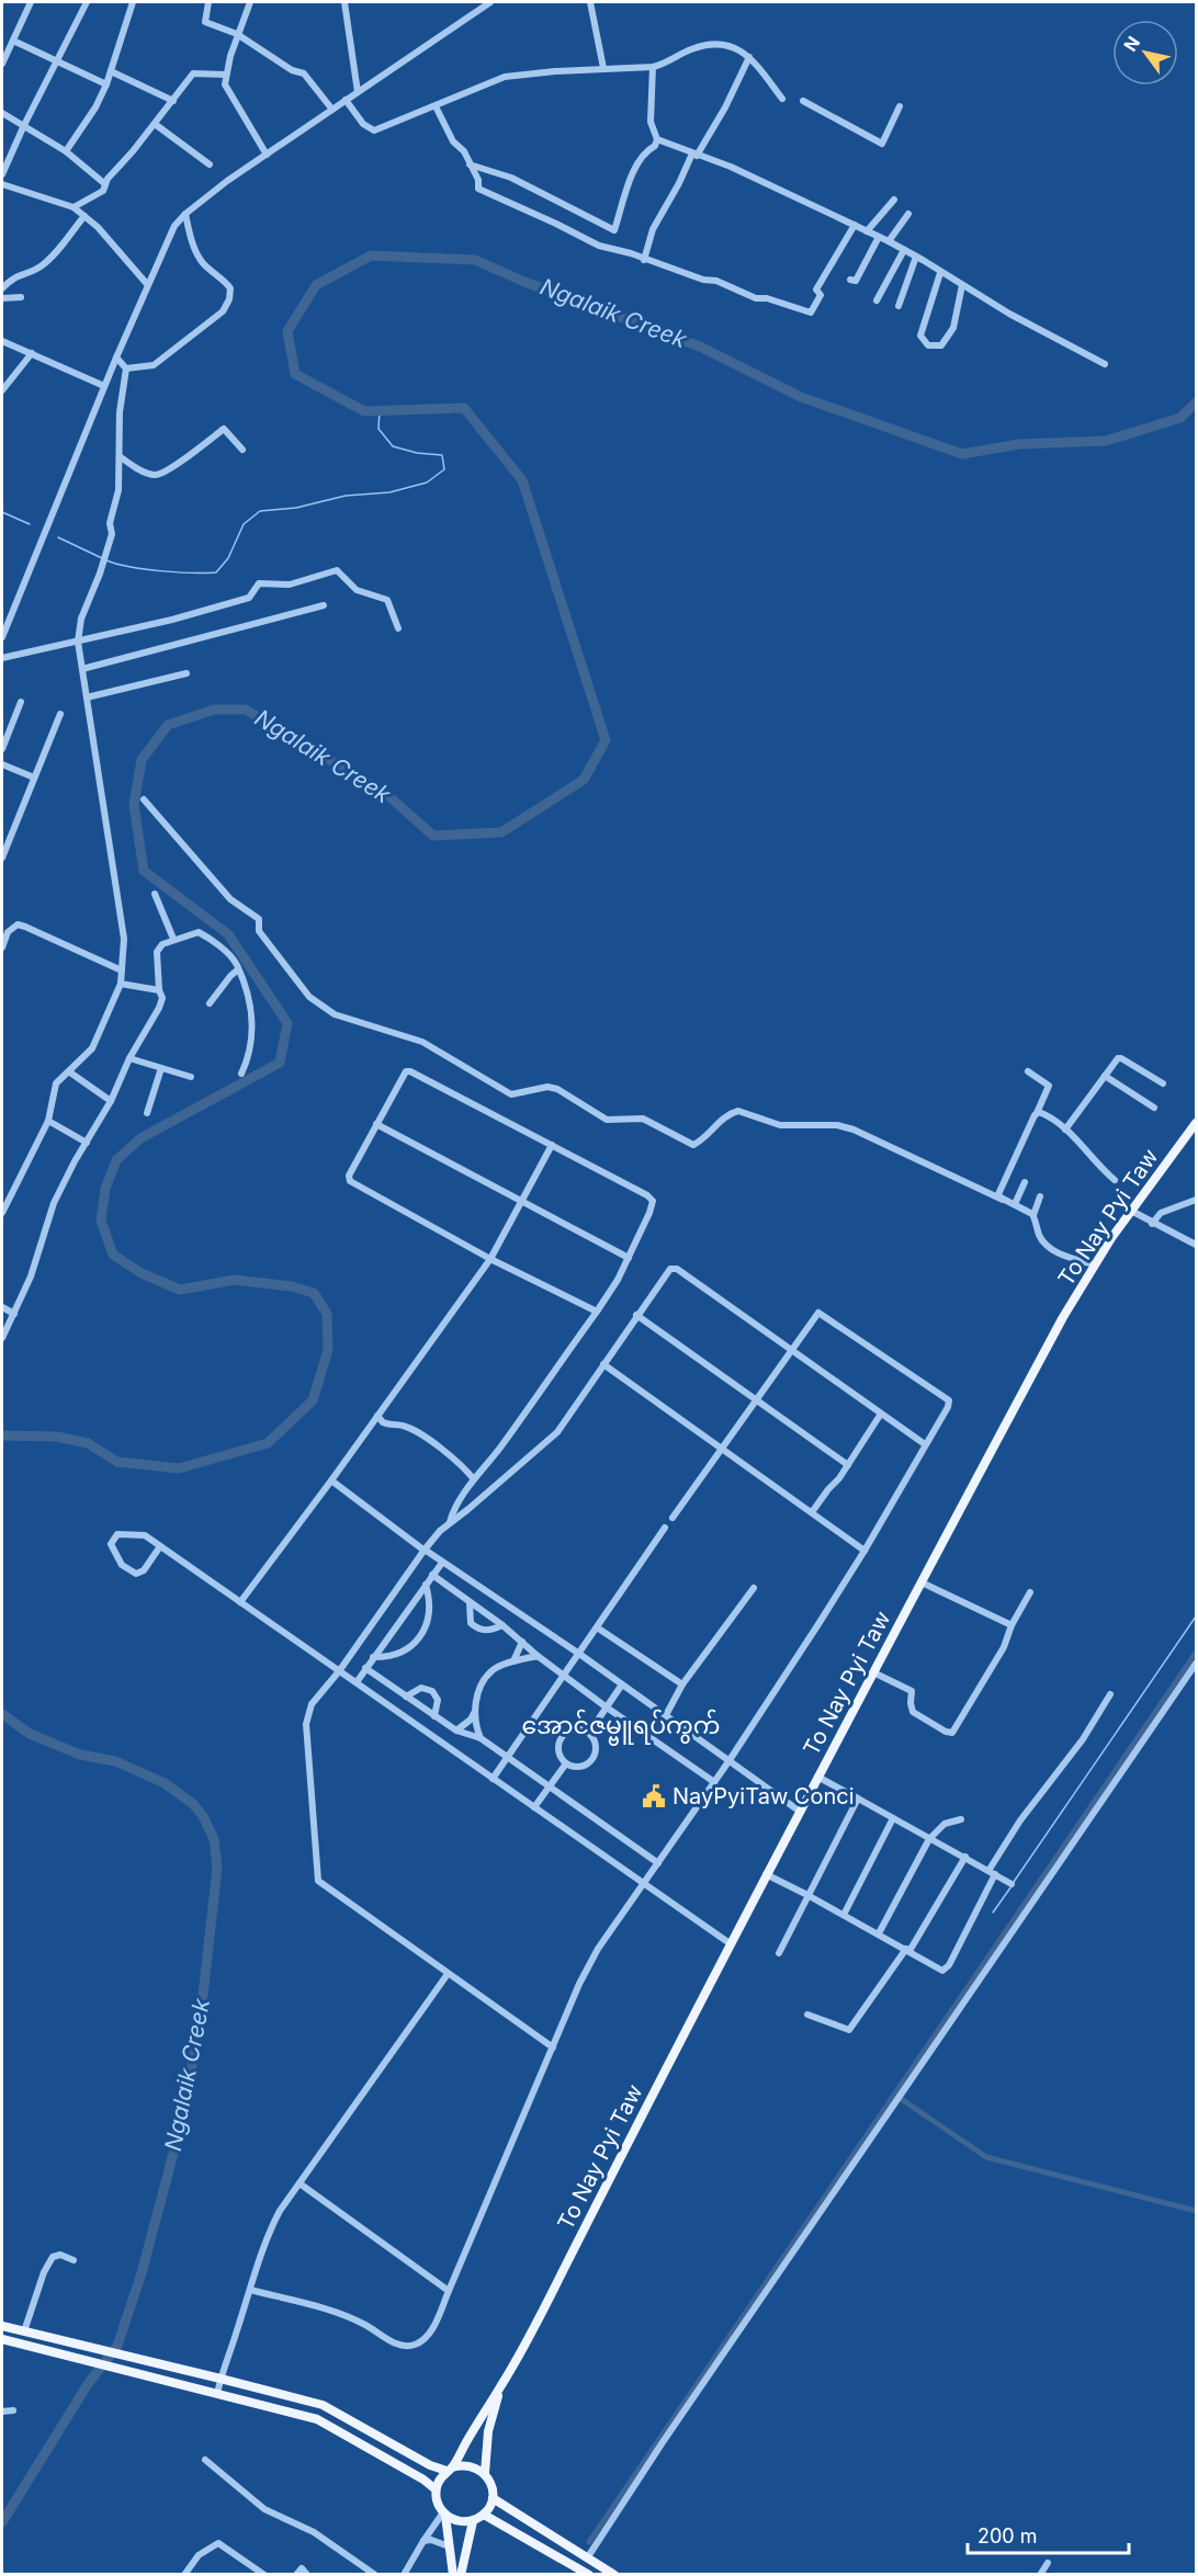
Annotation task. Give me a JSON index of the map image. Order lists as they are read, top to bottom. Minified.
{"streets":{"main road":["To Nay Pyi Taw"]},"districts":["အောင်ဇမ္ဗူရပ်ကွက်"],"water":["Ngalaik Creek"],"places":{"public building":["NayPyiTaw Conci"]},"scale_bar":"200 m","north":"top left"}
